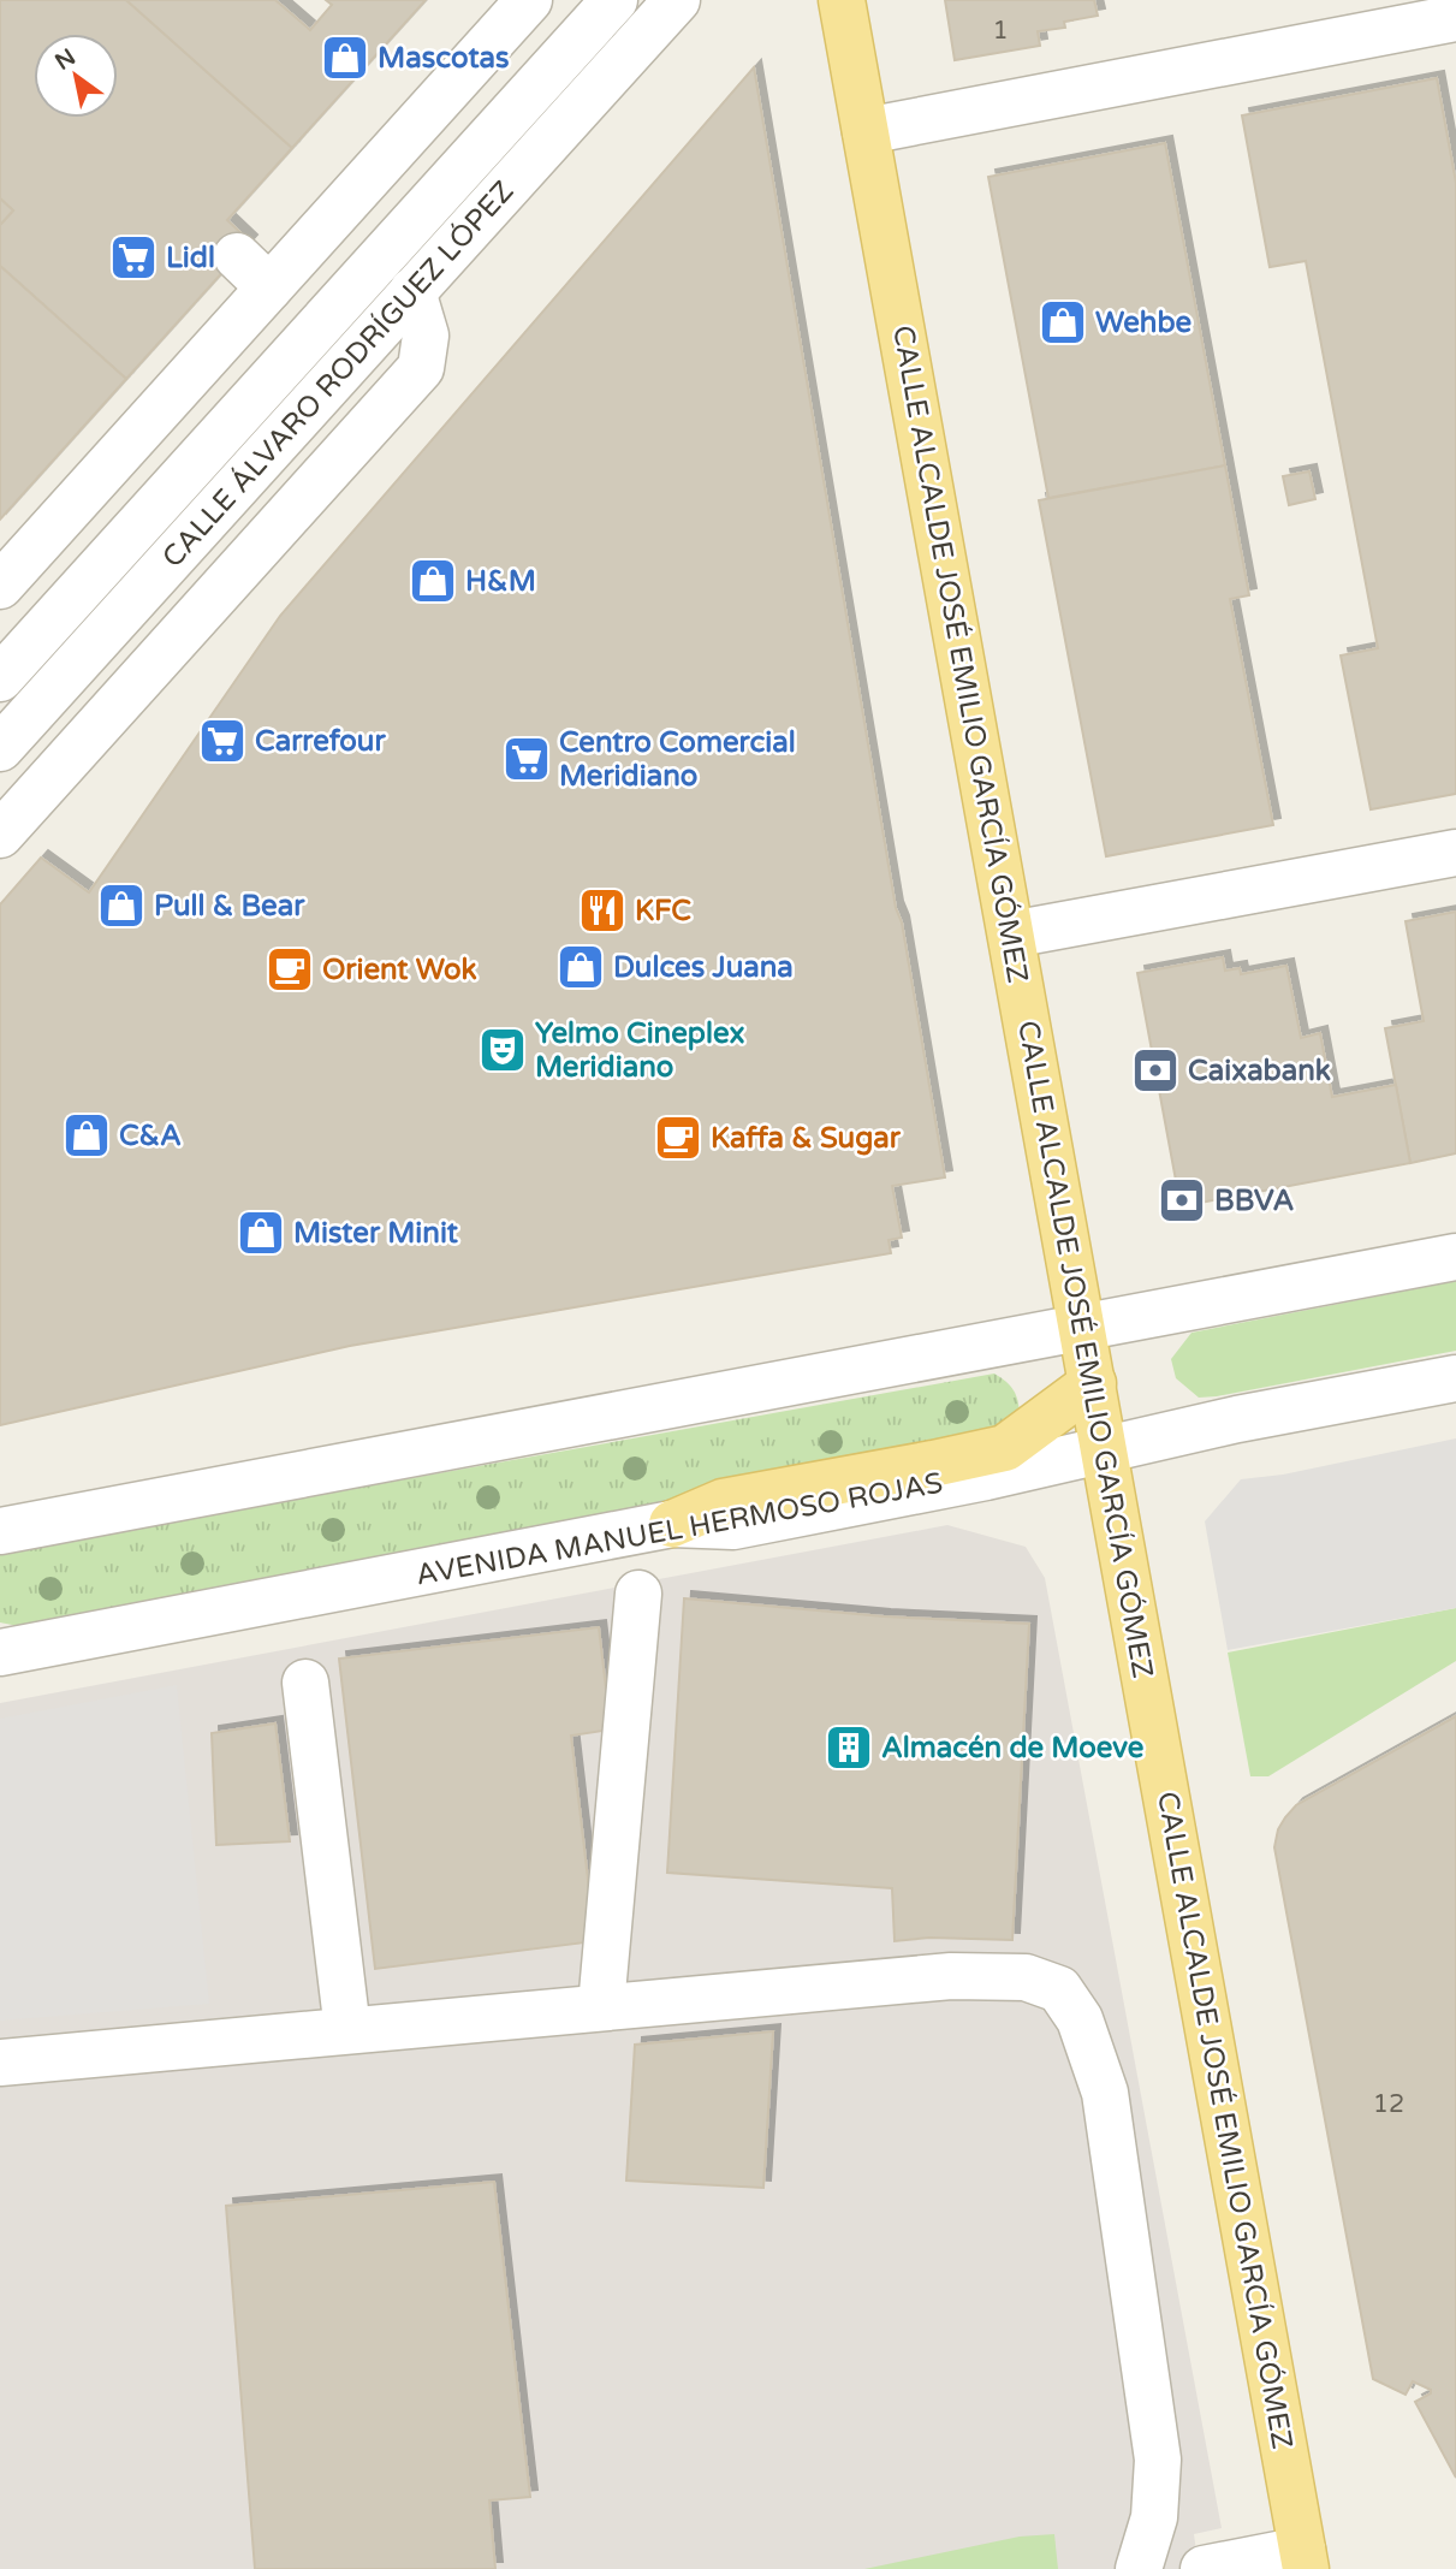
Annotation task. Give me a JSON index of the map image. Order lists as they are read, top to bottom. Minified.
{"streets":{"main road":["CALLE ALCALDE JOSÉ EMILIO GARCÍA GÓMEZ"],"street":["CALLE ÁLVARO RODRÍGUEZ LÓPEZ","AVENIDA MANUEL HERMOSO ROJAS"]},"crossings":[["CALLE ALCALDE JOSÉ EMILIO GARCÍA GÓMEZ","AVENIDA MANUEL HERMOSO ROJAS"]],"places":{"shop":["Mascotas","Wehbe","H&M","Pull & Bear","Dulces Juana","C&A","Mister Minit"],"supermarket":["Lidl","Carrefour","Centro Comercial Meridiano"],"restaurant":["KFC"],"cafe":["Orient Wok","Kaffa & Sugar"],"theatre":["Yelmo Cineplex Meridiano"],"bank":["Caixabank","BBVA"],"building":["Almacén de Moeve"]},"house_numbers":["1","12"],"north":"top left"}
